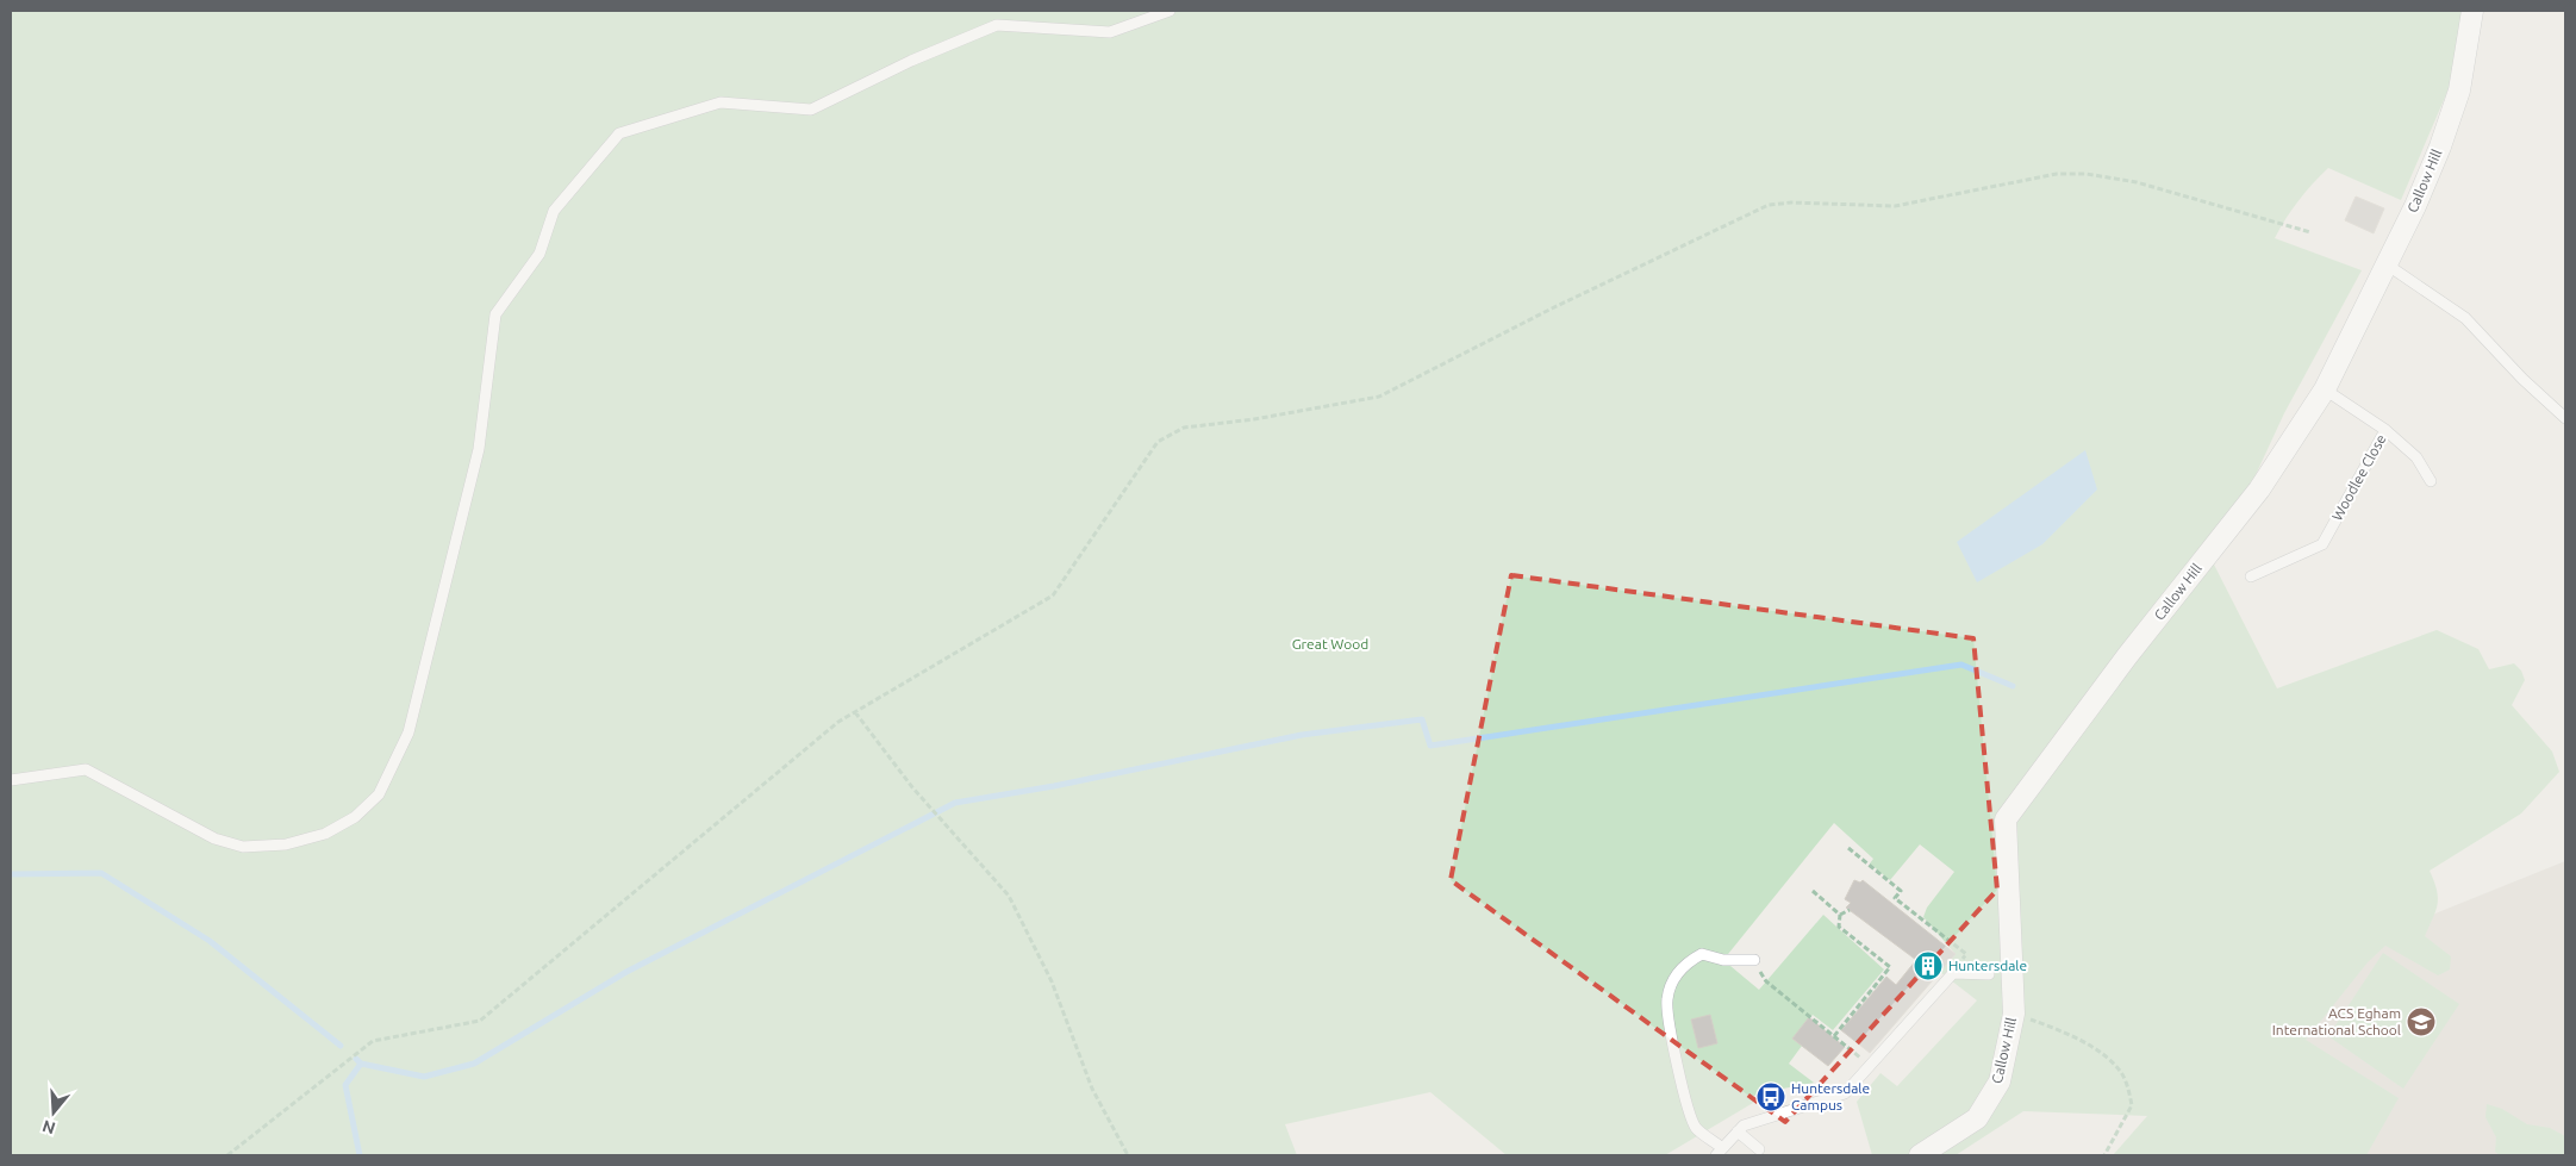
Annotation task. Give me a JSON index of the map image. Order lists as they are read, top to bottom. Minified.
{"streets":{"street":["Callow Hill"],"lane":["Woodlee Close"]},"crossings":[["Callow Hill","Woodlee Close"]],"parks":["Great Wood"],"places":{"building":["Huntersdale"],"school or university":["ACS Egham International School"],"bus stop":["Huntersdale Campus"]},"north":"bottom"}
